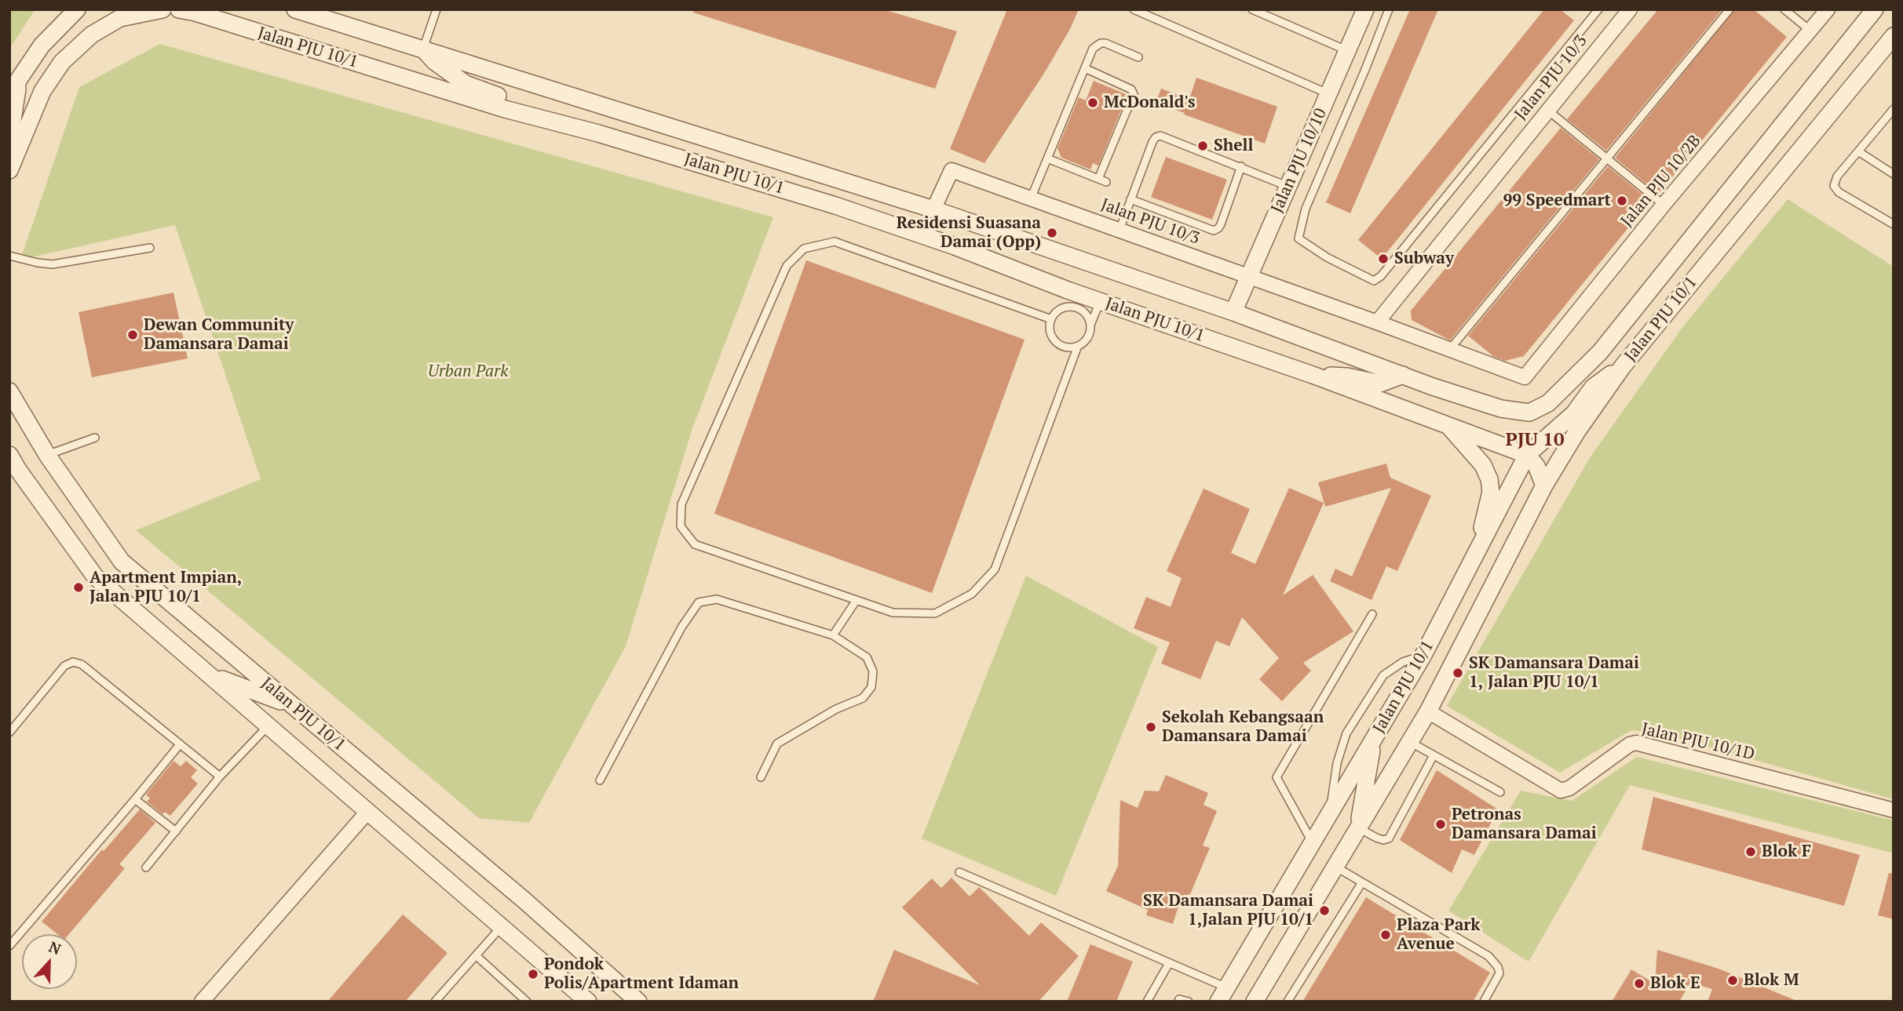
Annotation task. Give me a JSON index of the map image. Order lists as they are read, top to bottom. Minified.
{"streets":{"street":["Jalan PJU 10/1","Jalan PJU 10/3","Jalan PJU 10/10","Jalan PJU 10/2B","Jalan PJU 10/1D"]},"crossings":[["Jalan PJU 10/1","Jalan PJU 10/3"],["Jalan PJU 10/1","Jalan PJU 10/10"],["Jalan PJU 10/1","Jalan PJU 10/1D"],["Jalan PJU 10/3","Jalan PJU 10/10"],["Jalan PJU 10/3","Jalan PJU 10/2B"]],"districts":["PJU 10"],"parks":["Urban Park"],"places":["McDonald's","Shell","99 Speedmart","Residensi Suasana Damai (Opp)","Subway","Dewan Community Damansara Damai","Apartment Impian, Jalan PJU 10/1","SK Damansara Damai 1, Jalan PJU 10/1","Sekolah Kebangsaan Damansara Damai","Petronas Damansara Damai","Blok F","SK Damansara Damai 1,Jalan PJU 10/1","Plaza Park Avenue","Pondok Polis/Apartment Idaman","Blok M","Blok E"],"north":"top"}
